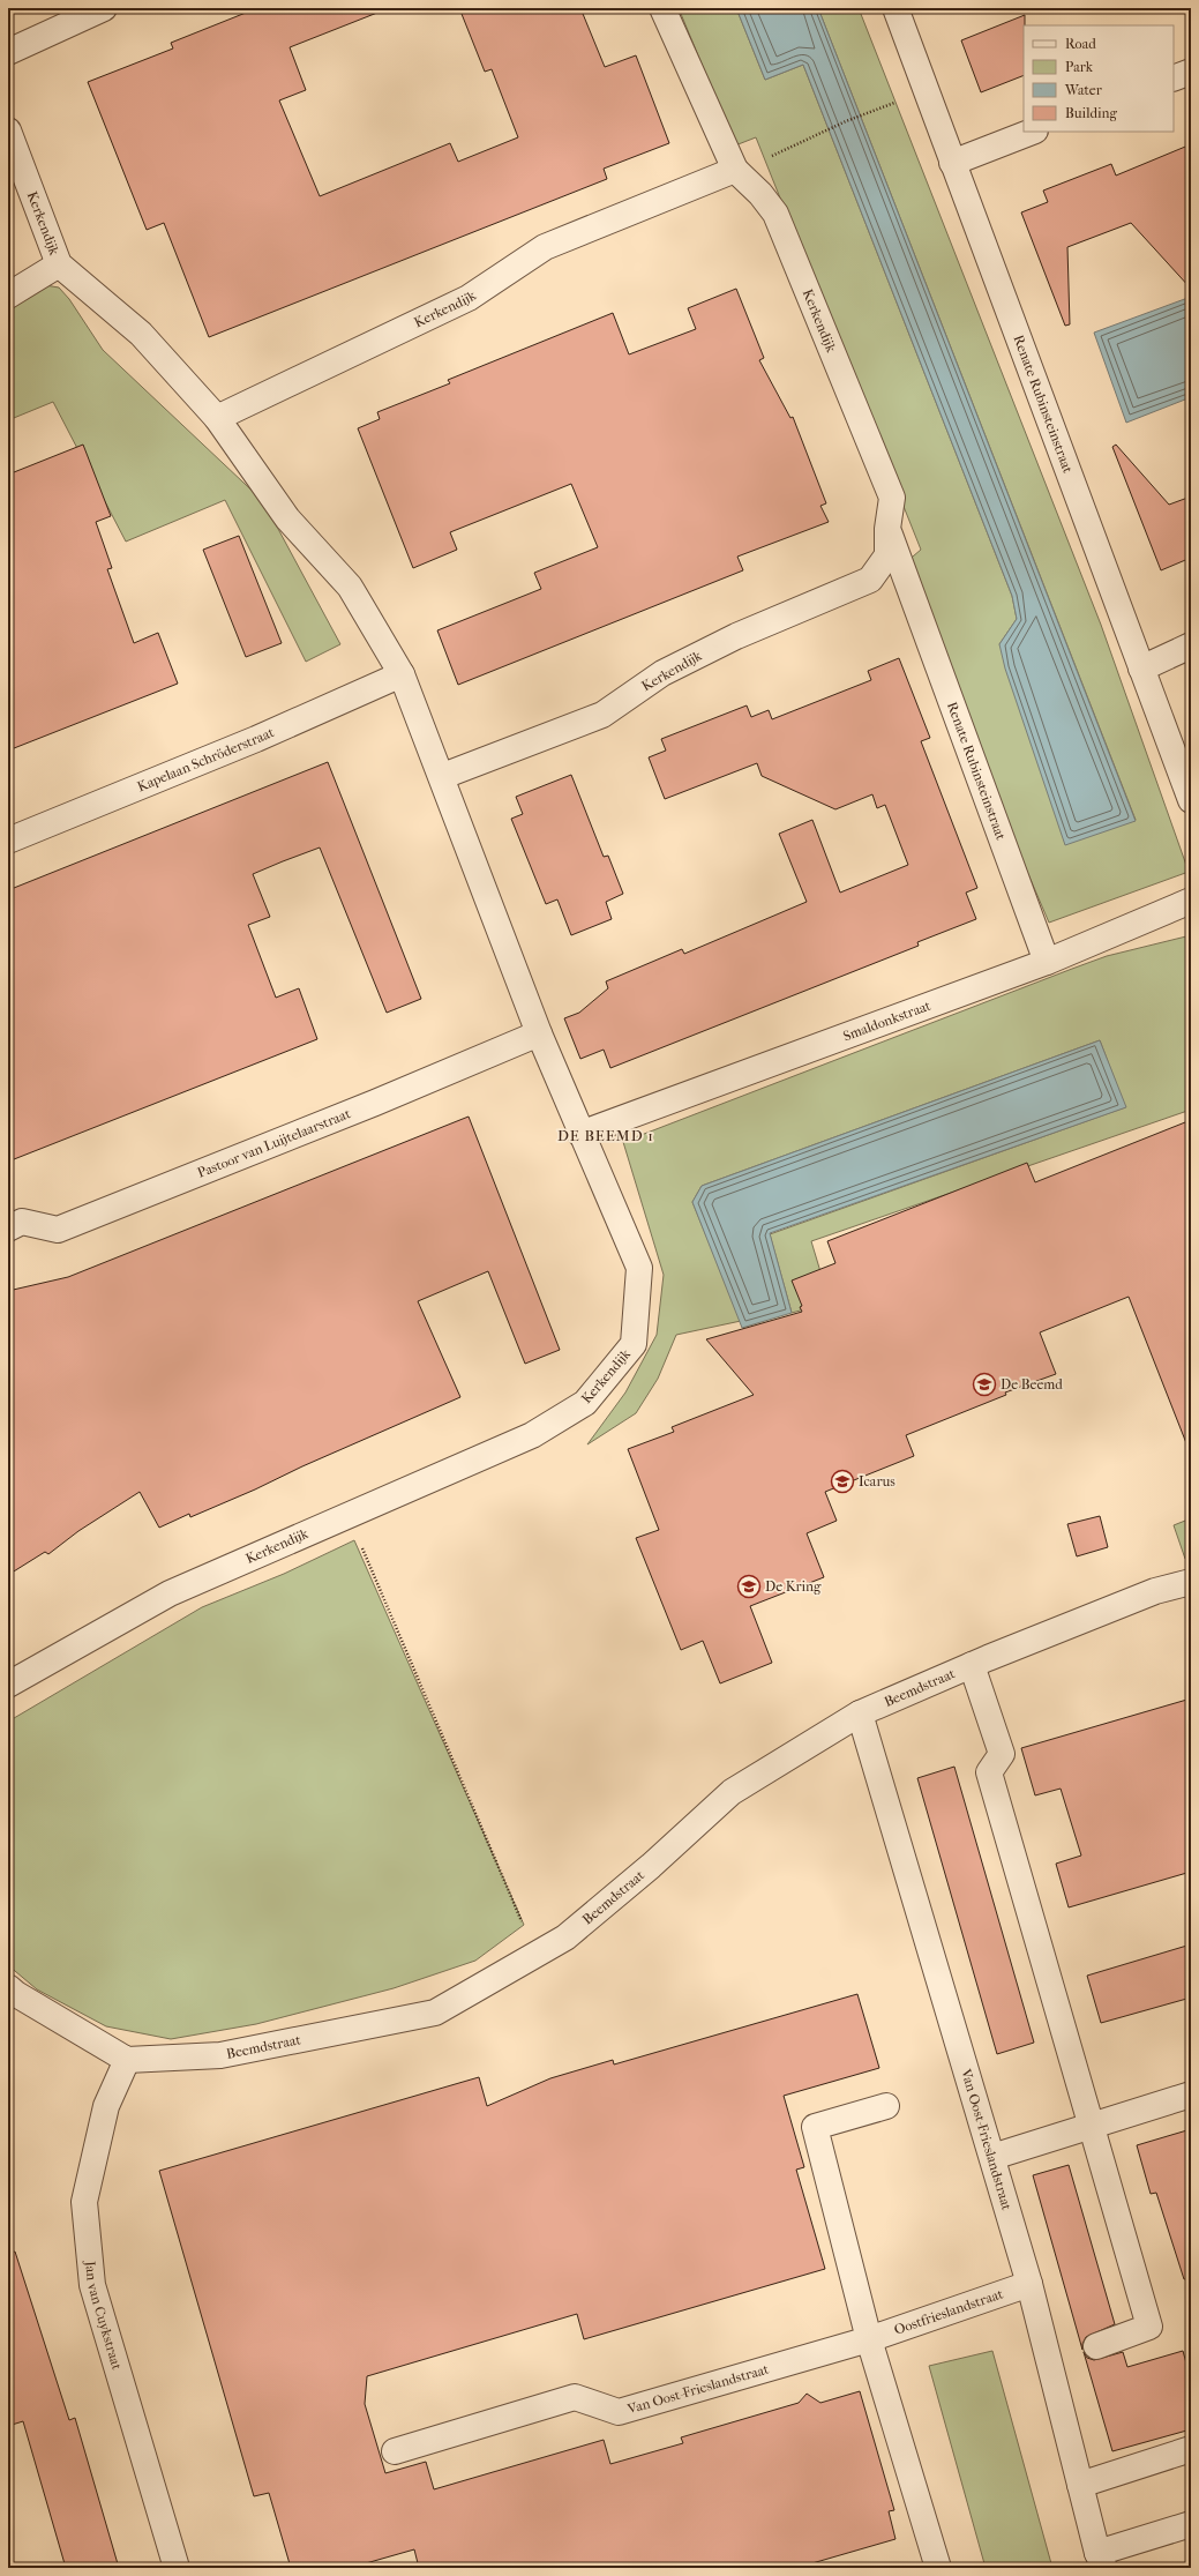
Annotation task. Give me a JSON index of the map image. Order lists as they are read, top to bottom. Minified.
{"streets":{"street":["Kerkendijk","Renate Rubinsteinstraat","Kapelaan Schröderstraat","Smaldonkstraat","Pastoor van Luijtelaarstraat","Beemdstraat","Van Oost-Frieslandstraat","Oostfrieslandstraat","Jan van Cuykstraat"]},"crossings":[["Kerkendijk","Renate Rubinsteinstraat"],["Kerkendijk","Kapelaan Schröderstraat"],["Kerkendijk","Smaldonkstraat"],["Kerkendijk","Pastoor van Luijtelaarstraat"],["Renate Rubinsteinstraat","Smaldonkstraat"],["Beemdstraat","Van Oost-Frieslandstraat"],["Beemdstraat","Jan van Cuykstraat"],["Van Oost-Frieslandstraat","Oostfrieslandstraat"]],"districts":["DE BEEMD 1"],"places":{"school or university":["De Beemd","Icarus","De Kring"]},"legend":["Road","Park","Water","Building"]}
